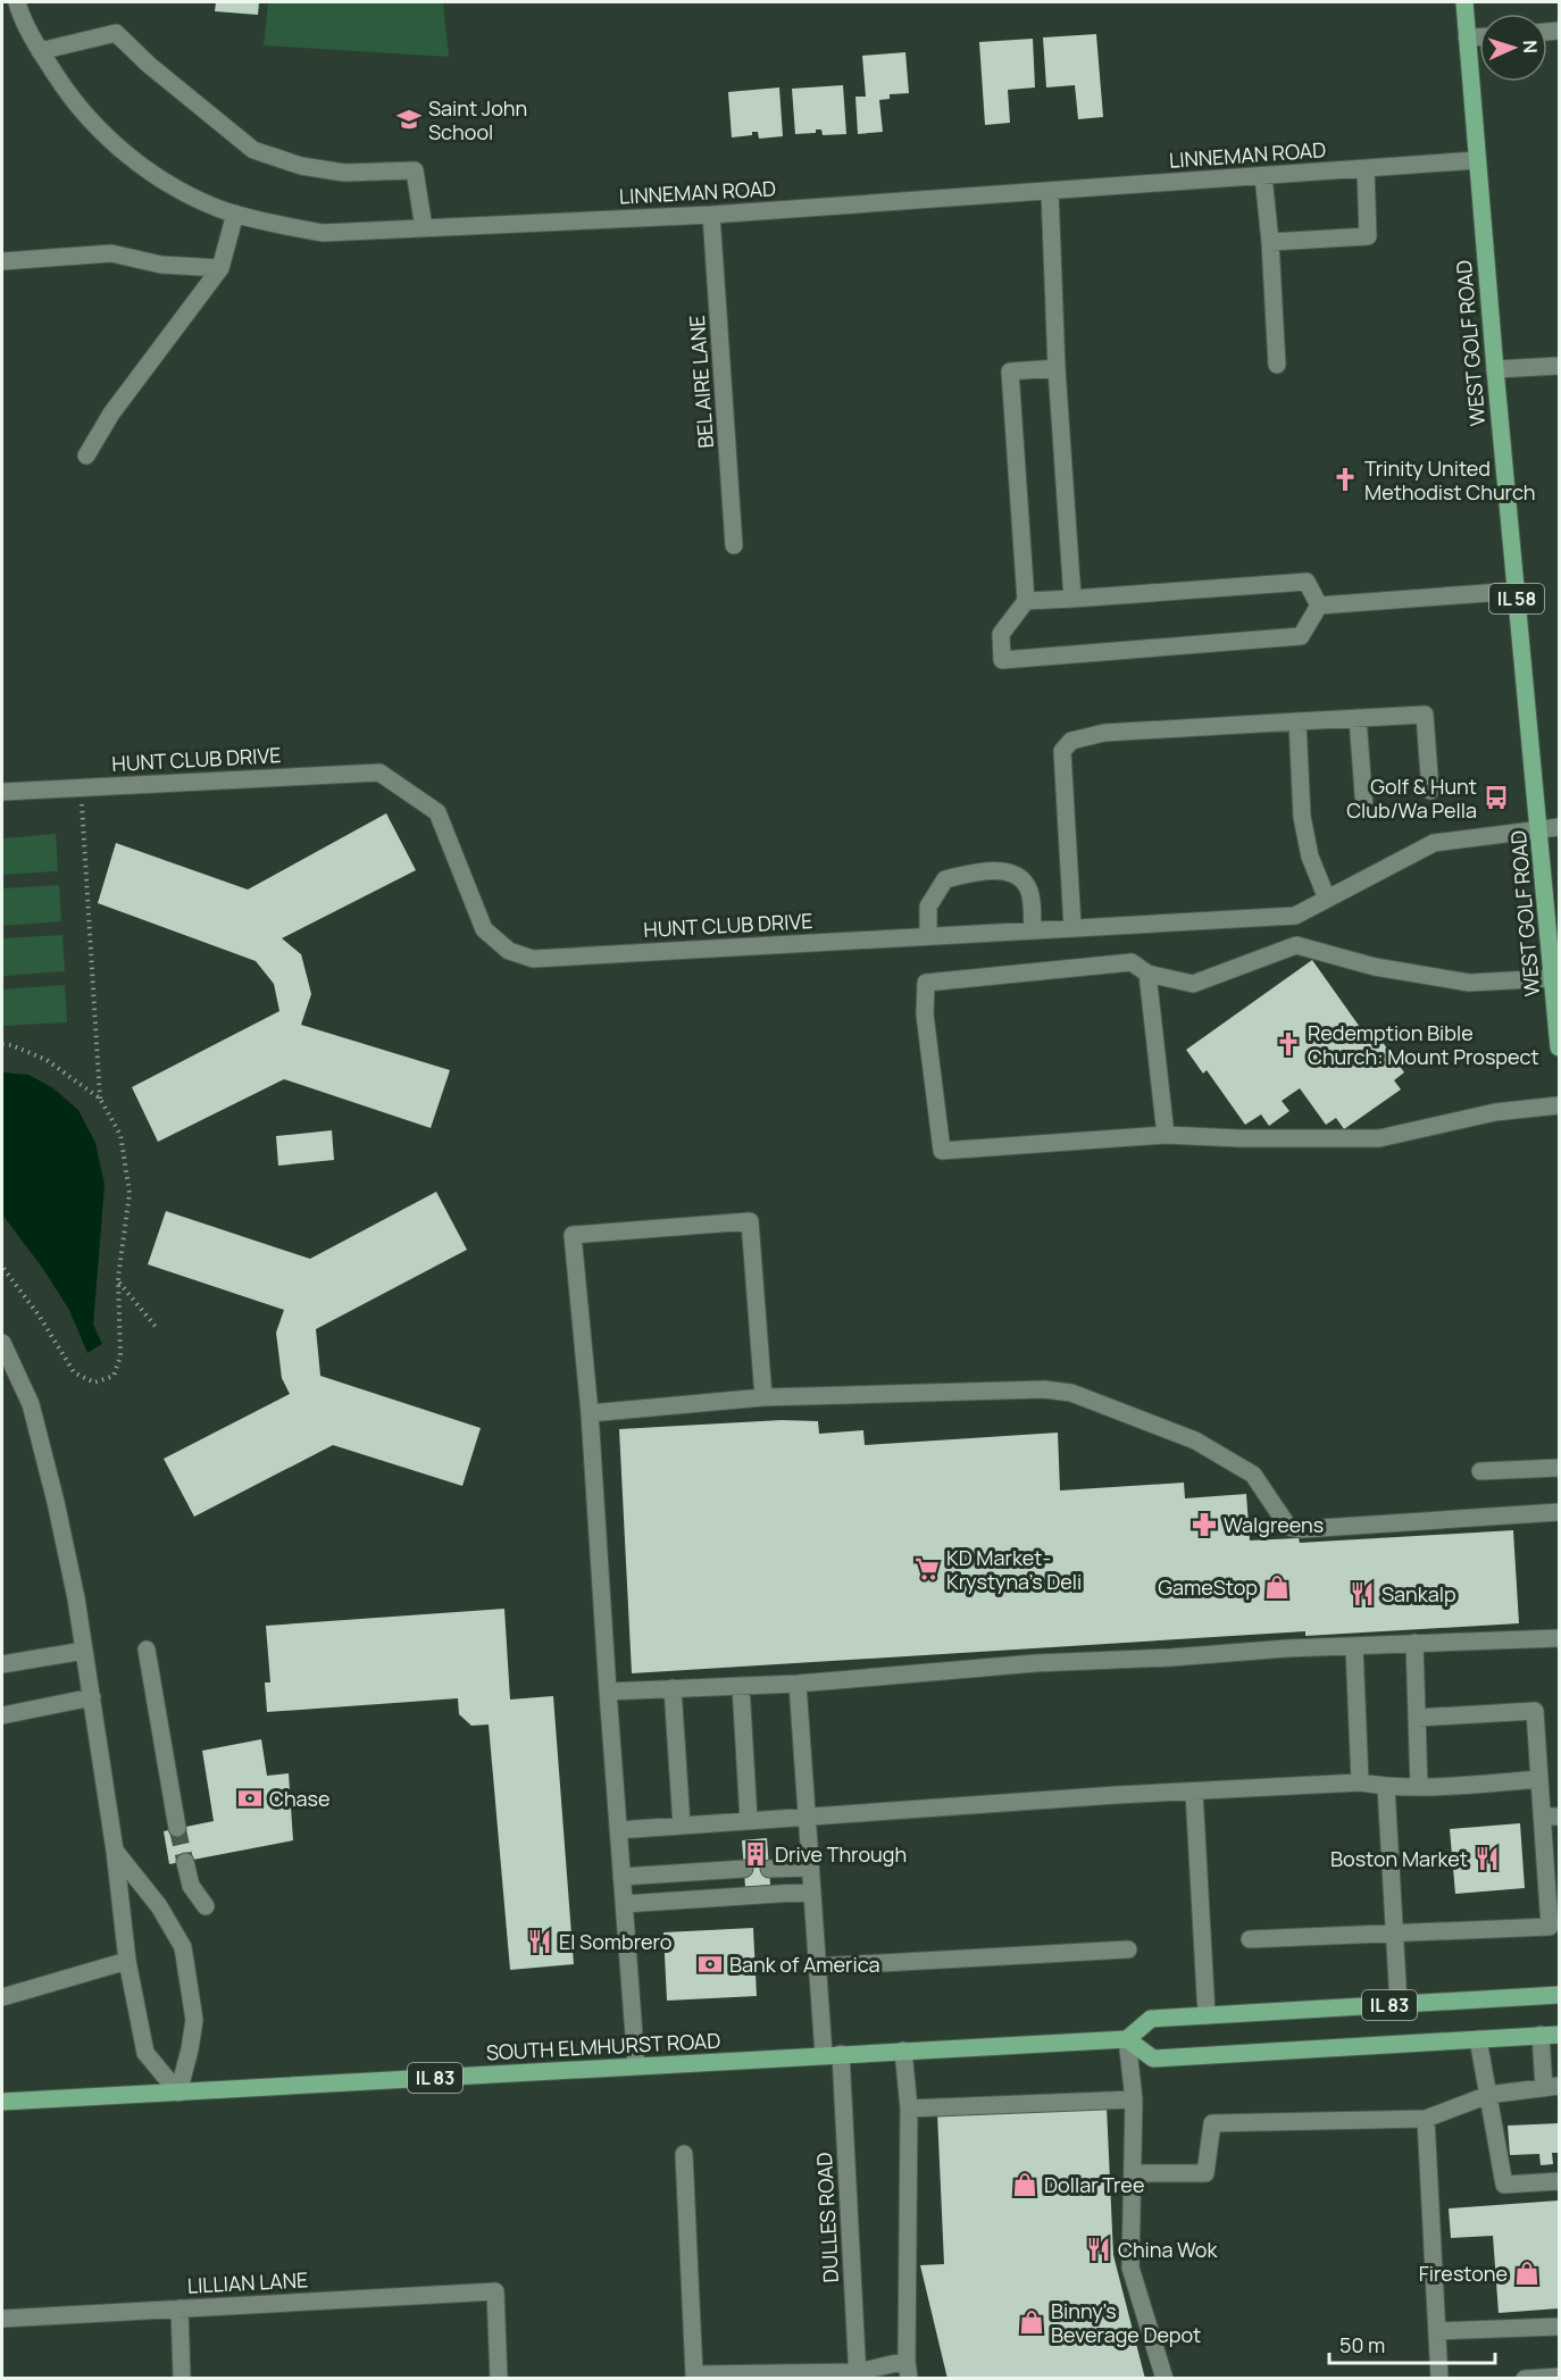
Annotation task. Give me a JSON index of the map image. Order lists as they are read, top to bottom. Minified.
{"streets":{"main road":["WEST GOLF ROAD","IL 58","IL 83","SOUTH ELMHURST ROAD"],"street":["LINNEMAN ROAD","BEL AIRE LANE","HUNT CLUB DRIVE","DULLES ROAD","LILLIAN LANE"]},"crossings":[["LINNEMAN ROAD","WEST GOLF ROAD"],["LINNEMAN ROAD","BEL AIRE LANE"],["WEST GOLF ROAD","HUNT CLUB DRIVE"],["IL 83","SOUTH ELMHURST ROAD"],["SOUTH ELMHURST ROAD","DULLES ROAD"]],"places":{"school or university":["Saint John School"],"church":["Trinity United Methodist Church","Redemption Bible Church: Mount Prospect"],"bus stop":["Golf & Hunt Club/Wa Pella"],"pharmacy":["Walgreens"],"supermarket":["KD Market- Krystyna's Deli"],"shop":["GameStop","Dollar Tree","Firestone","Binny's Beverage Depot"],"restaurant":["Sankalp","Boston Market","El Sombrero","China Wok"],"bank":["Chase","Bank of America"],"building":["Drive Through"]},"scale_bar":"50 m","north":"right"}
